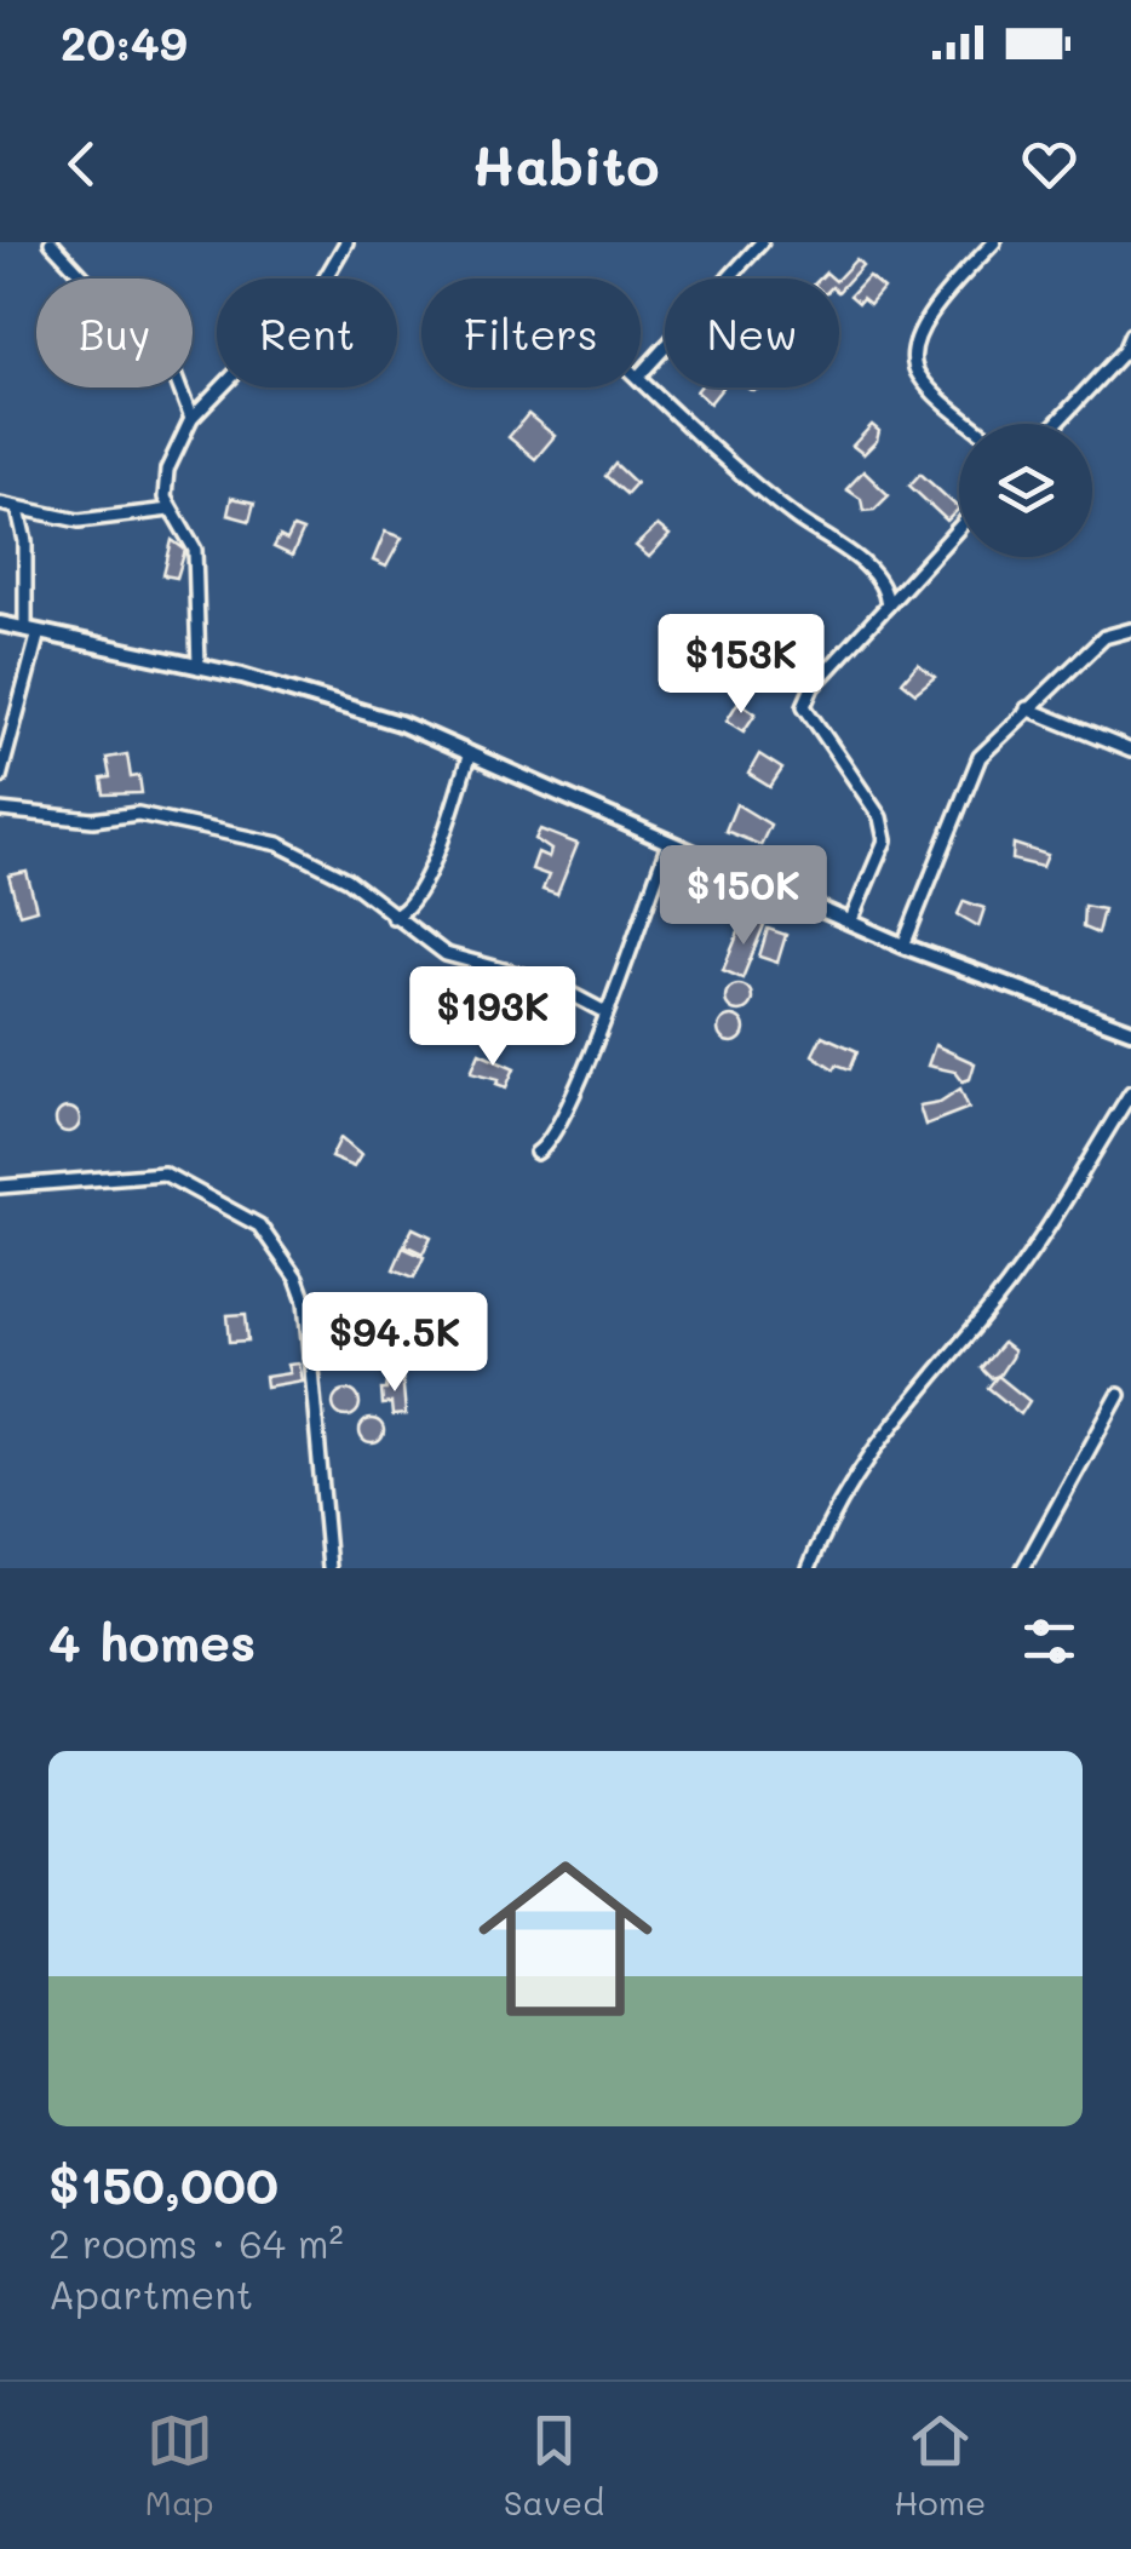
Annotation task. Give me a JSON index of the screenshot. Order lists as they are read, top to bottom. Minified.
{"page":{"status":"20:49","header":"Habito","chip":["Buy","Rent","Filters","New"],"price":["$153K","$150K","$193K","$94.5K"],"heading":"4 homes","list":[{"name":"$150,000","note":"2 rooms · 64 m² · Apartment"}],"tabs":["Map","Saved","Home"]}}
